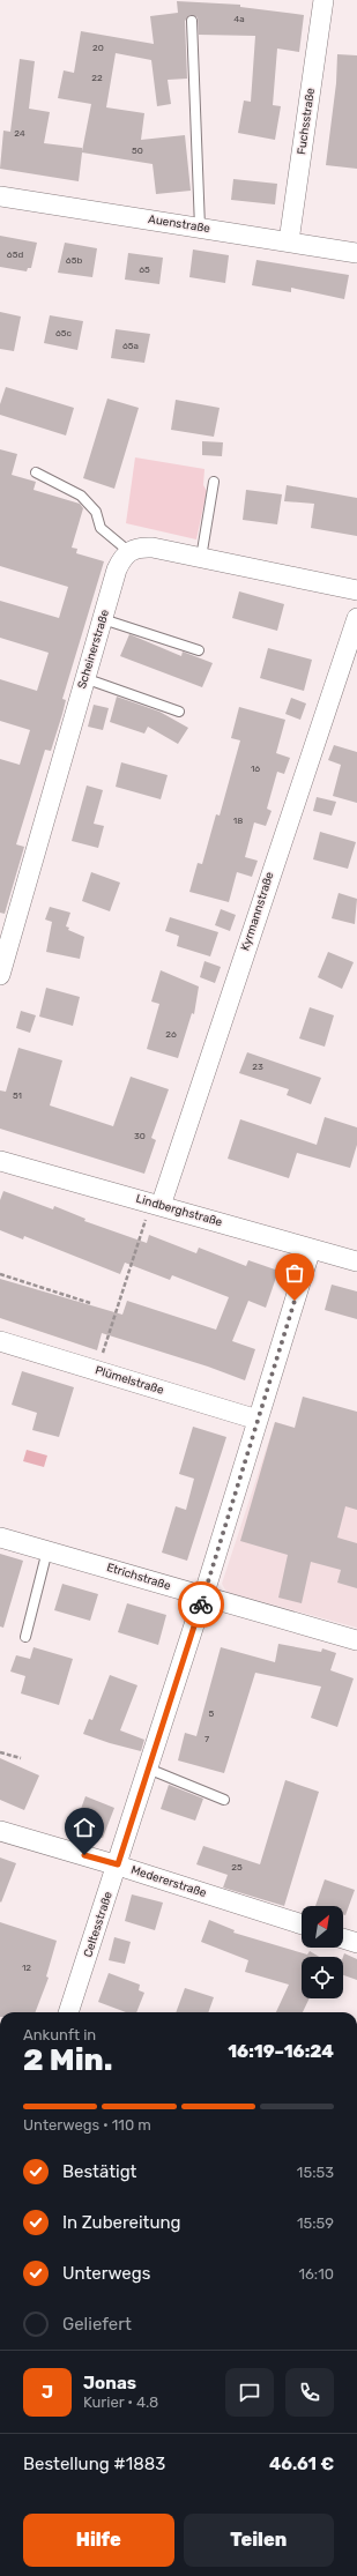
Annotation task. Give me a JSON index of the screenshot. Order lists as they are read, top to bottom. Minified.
{"streets":{"street":["Fuchsstraße","Auenstraße","Scheinerstraße","Kyrmannstraße","Lindberghstraße","Plümelstraße","Etrichstraße","Medererstraße","Celtesstraße"]},"crossings":[["Fuchsstraße","Auenstraße"],["Kyrmannstraße","Lindberghstraße"],["Lindberghstraße","Celtesstraße"],["Plümelstraße","Celtesstraße"],["Etrichstraße","Celtesstraße"],["Medererstraße","Celtesstraße"]],"house_numbers":["4a","20","22","24","50","65d","65b","65","65c","65a","16","18","26","23","51","30","5","7","25","12"],"north":"top right","page":{"heading":["2 Min.","Ankunft in","16:19–16:24"],"panel":["Jonas","Kurier · 4.8","Bestellung #1883","46.61 €"],"bar":"Unterwegs · 110 m","list":[["Bestätigt","15:53"],["In Zubereitung","15:59"],["Unterwegs","16:10"],"Geliefert"],"round":"J","buttons":["Hilfe","Teilen"]}}
